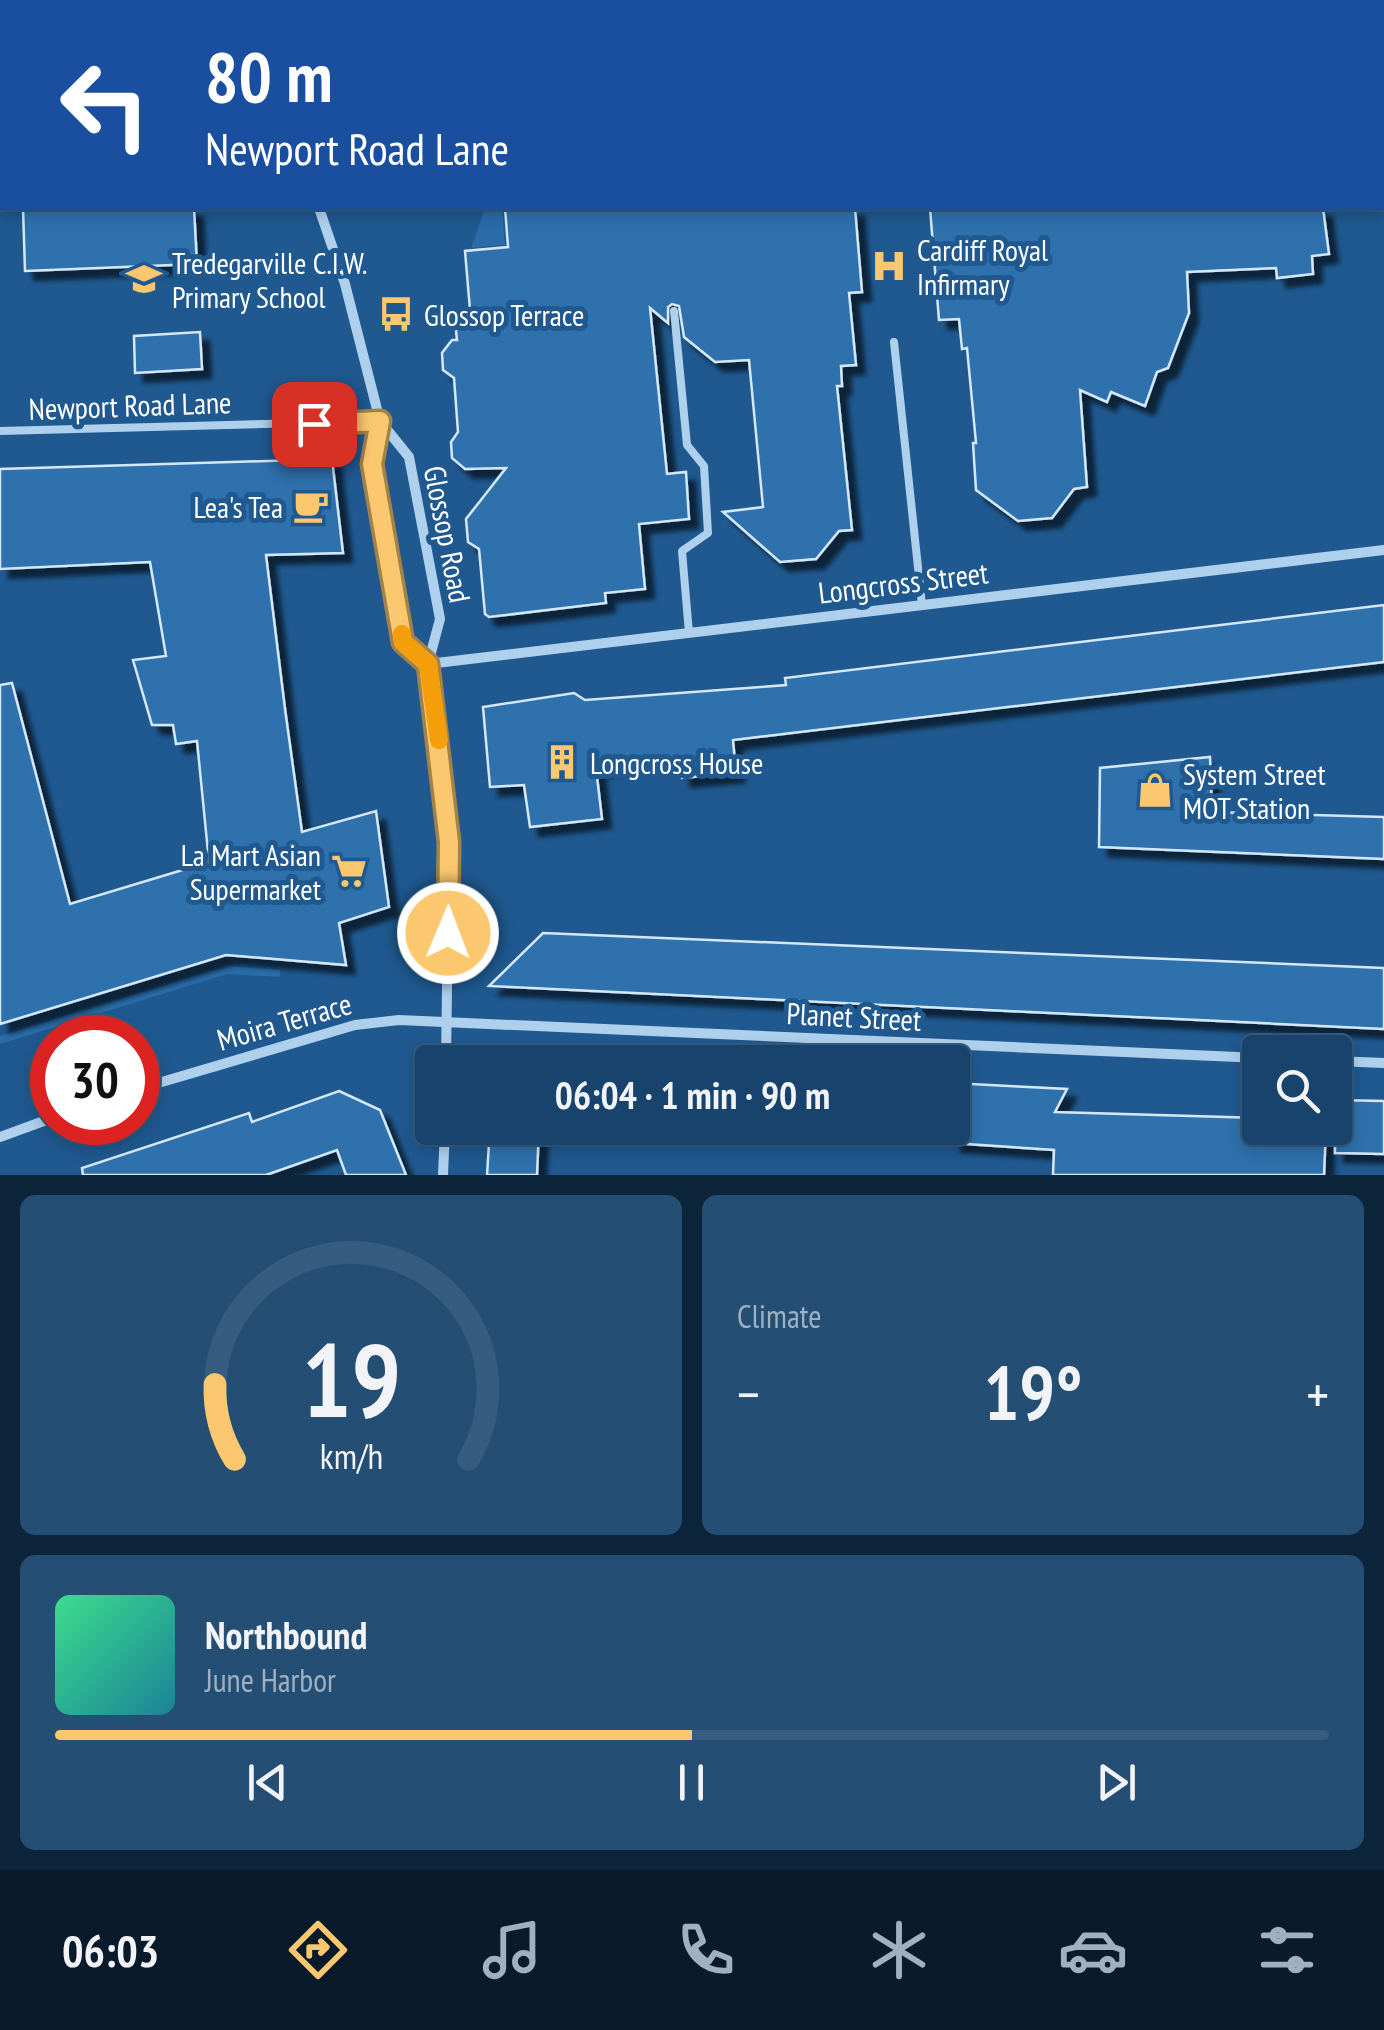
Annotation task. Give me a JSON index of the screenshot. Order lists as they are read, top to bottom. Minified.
{"streets":{"street":["Glossop Road","Longcross Street","Planet Street","Moira Terrace"],"lane":["Newport Road Lane"]},"crossings":[["Newport Road Lane","Glossop Road"],["Glossop Road","Longcross Street"],["Glossop Road","Planet Street"],["Glossop Road","Moira Terrace"],["Planet Street","Moira Terrace"]],"places":{"hospital":["Cardiff Royal Infirmary"],"school or university":["Tredegarville C.I.W. Primary School"],"bus stop":["Glossop Terrace"],"cafe":["Lea's Tea"],"building":["Longcross House"],"shop":["System Street MOT Station"],"supermarket":["La Mart Asian Supermarket"]},"page":{"turn":["80 m","Newport Road Lane"],"limit":"30","trip":"06:04 · 1 min · 90 m","tile":"Climate","heat":["−","19°","+"],"song":["Northbound","June Harbor"],"tabs":"06:03","gauge":["19","km/h"]}}
